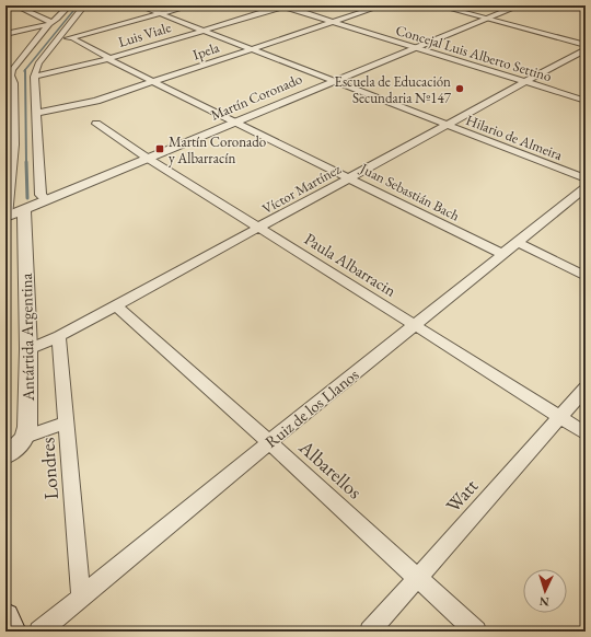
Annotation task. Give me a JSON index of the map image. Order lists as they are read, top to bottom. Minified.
{"streets":{"street":["Luis Viale","Ipela","Concejal Luis Alberto Settino","Martín Coronado","Hilario de Almeira","Víctor Martínez","Juan Sebastián Bach","Paula Albarracin","Antártida Argentina","Ruiz de los Llanos","Londres","Albarellos","Watt"]},"crossings":[["Luis Viale","Concejal Luis Alberto Settino"],["Luis Viale","Hilario de Almeira"],["Luis Viale","Juan Sebastián Bach"],["Ipela","Concejal Luis Alberto Settino"],["Ipela","Hilario de Almeira"],["Ipela","Juan Sebastián Bach"],["Concejal Luis Alberto Settino","Martín Coronado"],["Concejal Luis Alberto Settino","Víctor Martínez"],["Martín Coronado","Hilario de Almeira"],["Martín Coronado","Juan Sebastián Bach"],["Martín Coronado","Paula Albarracin"],["Martín Coronado","Antártida Argentina"],["Hilario de Almeira","Víctor Martínez"],["Víctor Martínez","Juan Sebastián Bach"],["Víctor Martínez","Paula Albarracin"],["Víctor Martínez","Antártida Argentina"],["Víctor Martínez","Londres"],["Víctor Martínez","Albarellos"],["Juan Sebastián Bach","Ruiz de los Llanos"],["Paula Albarracin","Ruiz de los Llanos"],["Paula Albarracin","Watt"],["Ruiz de los Llanos","Londres"],["Ruiz de los Llanos","Albarellos"],["Albarellos","Watt"]],"places":{"other":["Escuela de Educación Secundaria Nº147"],"transit":["Martín Coronado y Albarracín"]},"north":"bottom"}
